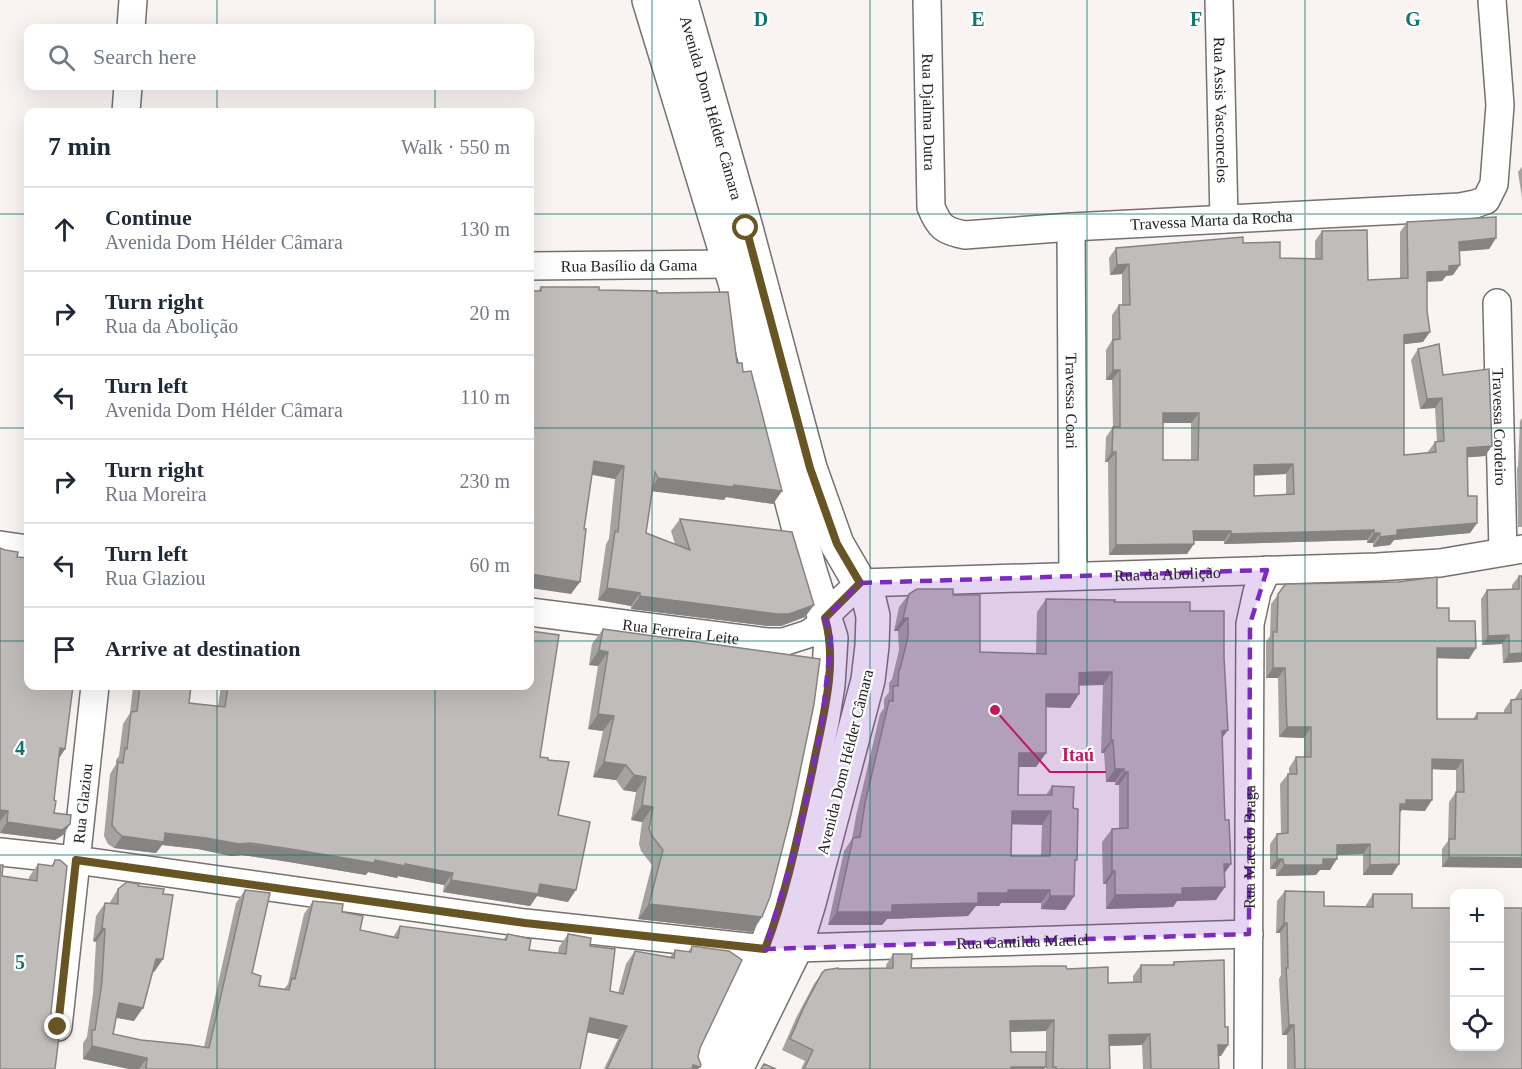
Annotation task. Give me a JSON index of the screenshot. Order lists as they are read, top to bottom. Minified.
{"streets":{"main road":["Avenida Dom Hélder Câmara"],"street":["Rua Assis Vasconcelos","Rua Djalma Dutra","Travessa Marta da Rocha","Rua Basílio da Gama","Travessa Coari","Travessa Cordeiro","Rua da Abolição","Rua Ferreira Leite","Rua Glaziou","Rua Macedo Braga","Rua Cantilda Maciel"]},"crossings":[["Avenida Dom Hélder Câmara","Rua Basílio da Gama"],["Avenida Dom Hélder Câmara","Rua da Abolição"],["Avenida Dom Hélder Câmara","Rua Ferreira Leite"],["Avenida Dom Hélder Câmara","Rua Cantilda Maciel"],["Rua Assis Vasconcelos","Travessa Marta da Rocha"],["Rua Djalma Dutra","Travessa Marta da Rocha"],["Travessa Marta da Rocha","Travessa Coari"],["Travessa Coari","Rua da Abolição"],["Travessa Cordeiro","Rua da Abolição"],["Rua da Abolição","Rua Macedo Braga"],["Rua Glaziou","Rua Cantilda Maciel"],["Rua Macedo Braga","Rua Cantilda Maciel"]],"places":["Itaú"],"page":{"search":"Search here","heading":["7 min","Walk · 550 m"],"list":[["Continue","Avenida Dom Hélder Câmara","130 m"],["Turn right","Rua da Abolição","20 m"],["Turn left","Avenida Dom Hélder Câmara","110 m"],["Turn right","Rua Moreira","230 m"],["Turn left","Rua Glaziou","60 m"],"Arrive at destination"],"map_buttons":["+","−"]},"grid":{"columns":["D","E","F","G"],"rows":["4","5"]}}
